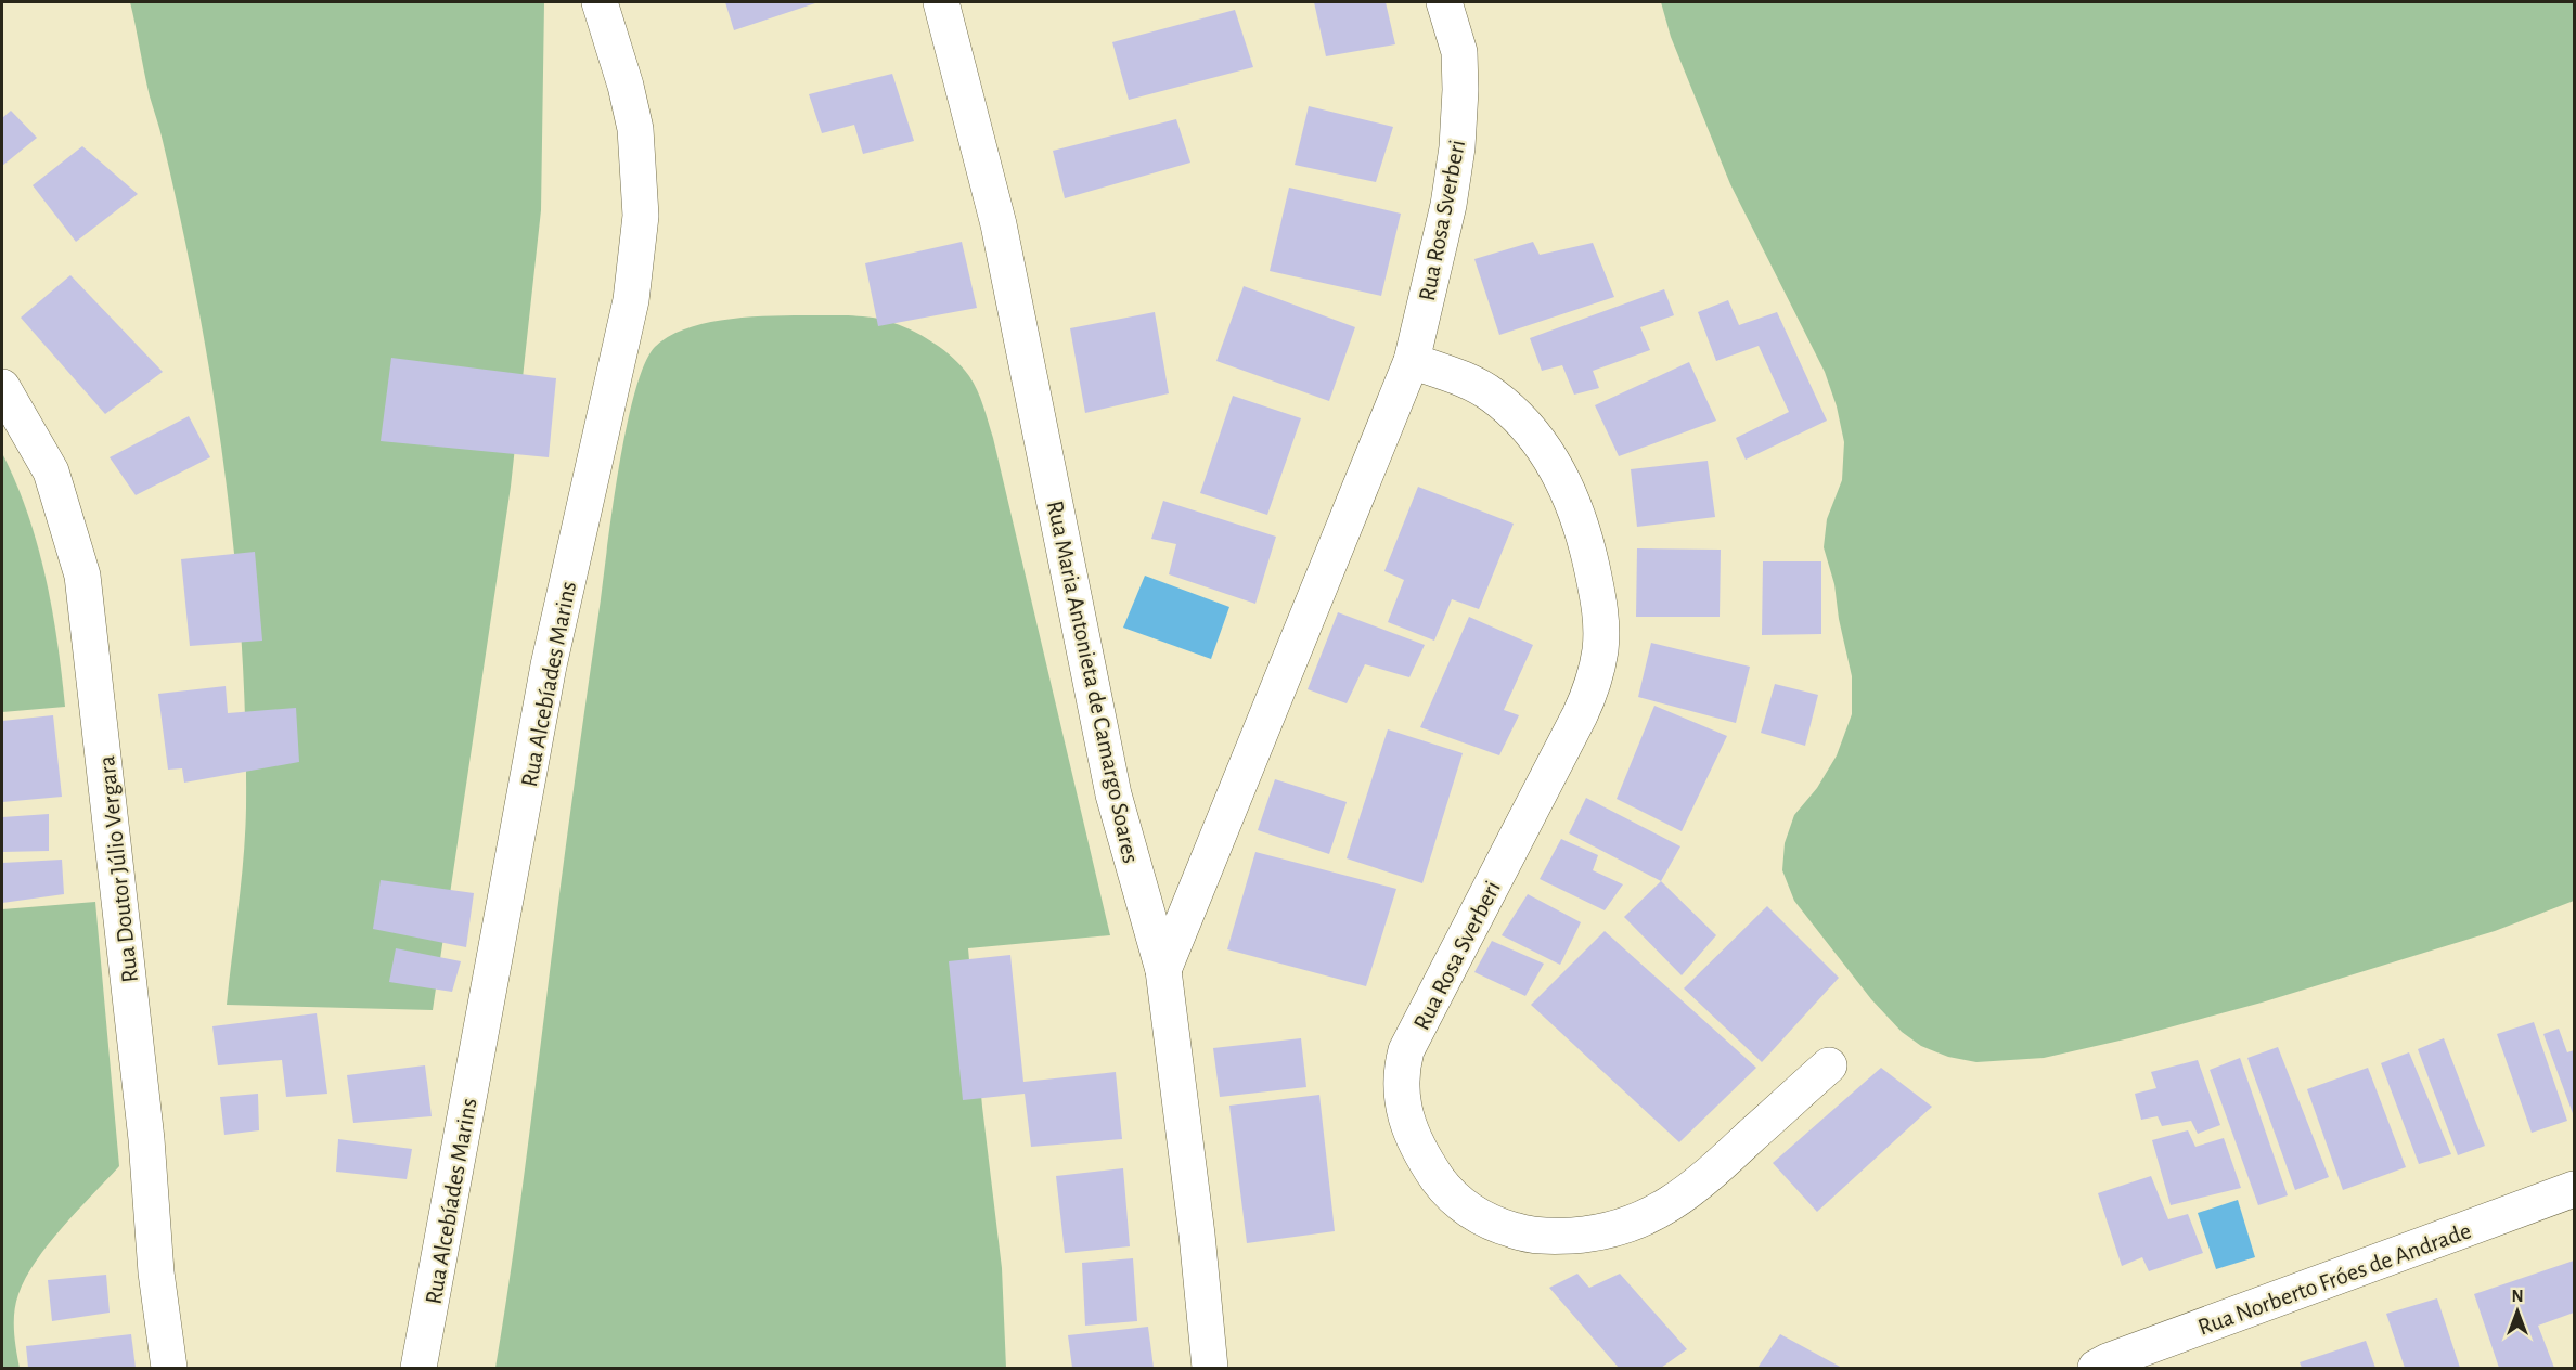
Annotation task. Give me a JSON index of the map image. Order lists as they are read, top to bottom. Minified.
{"streets":{"street":["Rua Rosa Sverberi","Rua Maria Antonieta de Camargo Soares","Rua Alcebíades Marins","Rua Doutor Júlio Vergara","Rua Norberto Fróes de Andrade"]},"crossings":[["Rua Rosa Sverberi","Rua Maria Antonieta de Camargo Soares"]],"north":"top"}
